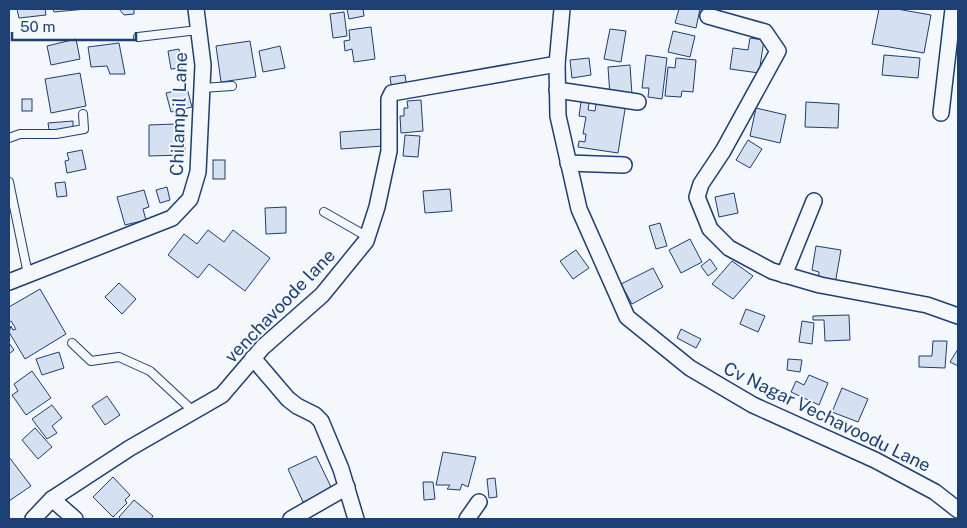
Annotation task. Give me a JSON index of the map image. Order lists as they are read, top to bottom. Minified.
{"streets":{"street":["Chilampil Lane","venchavoode lane","Cv Nagar Vechavoodu Lane"]},"crossings":[["venchavoode lane","Cv Nagar Vechavoodu Lane"]],"scale_bar":"50 m"}
